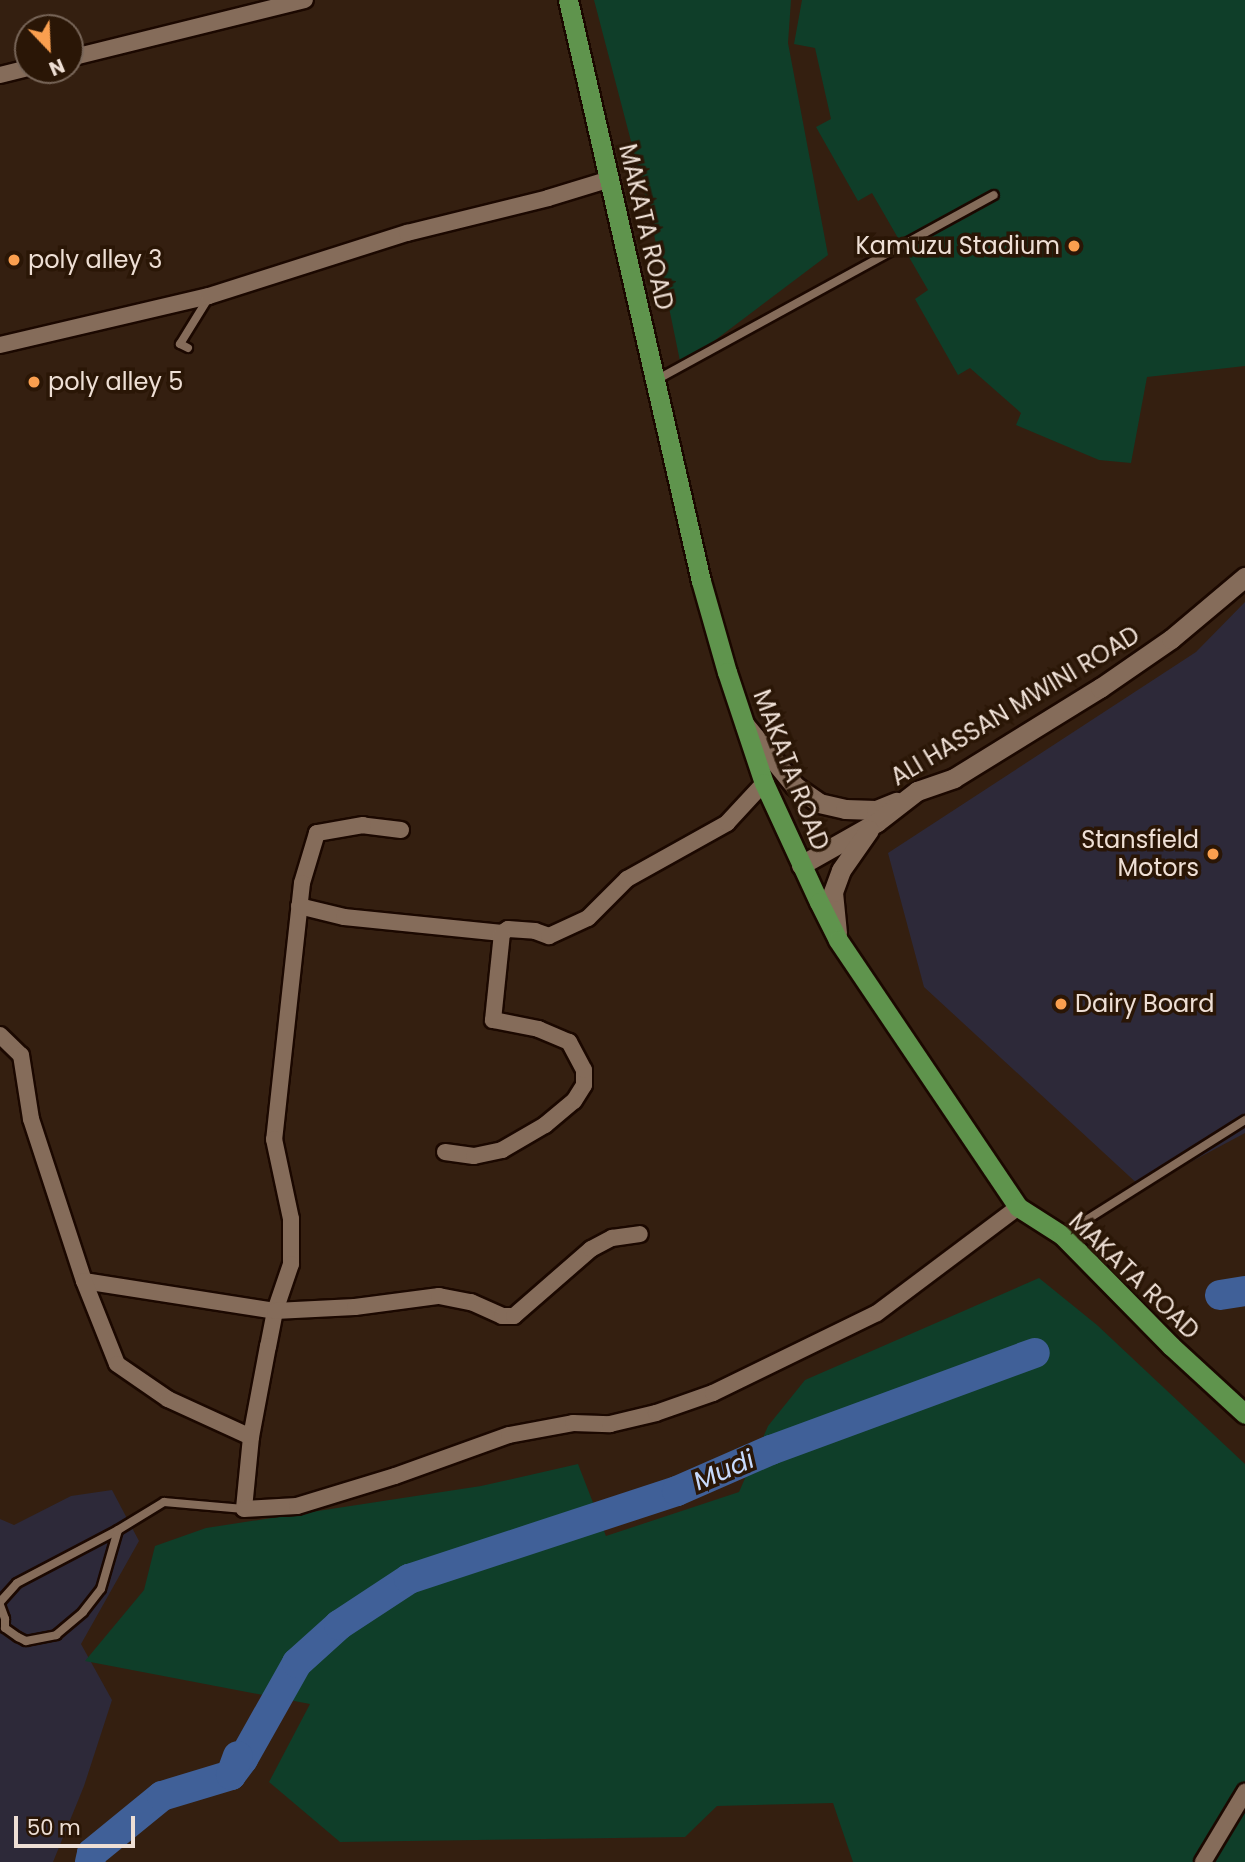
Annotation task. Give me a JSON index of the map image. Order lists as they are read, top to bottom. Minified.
{"streets":{"main road":["MAKATA ROAD","ALI HASSAN MWINI ROAD"]},"crossings":[["MAKATA ROAD","ALI HASSAN MWINI ROAD"]],"water":["Mudi"],"places":["Kamuzu Stadium","poly alley 3","poly alley 5","Stansfield Motors","Dairy Board"],"scale_bar":"50 m","north":"bottom right"}
